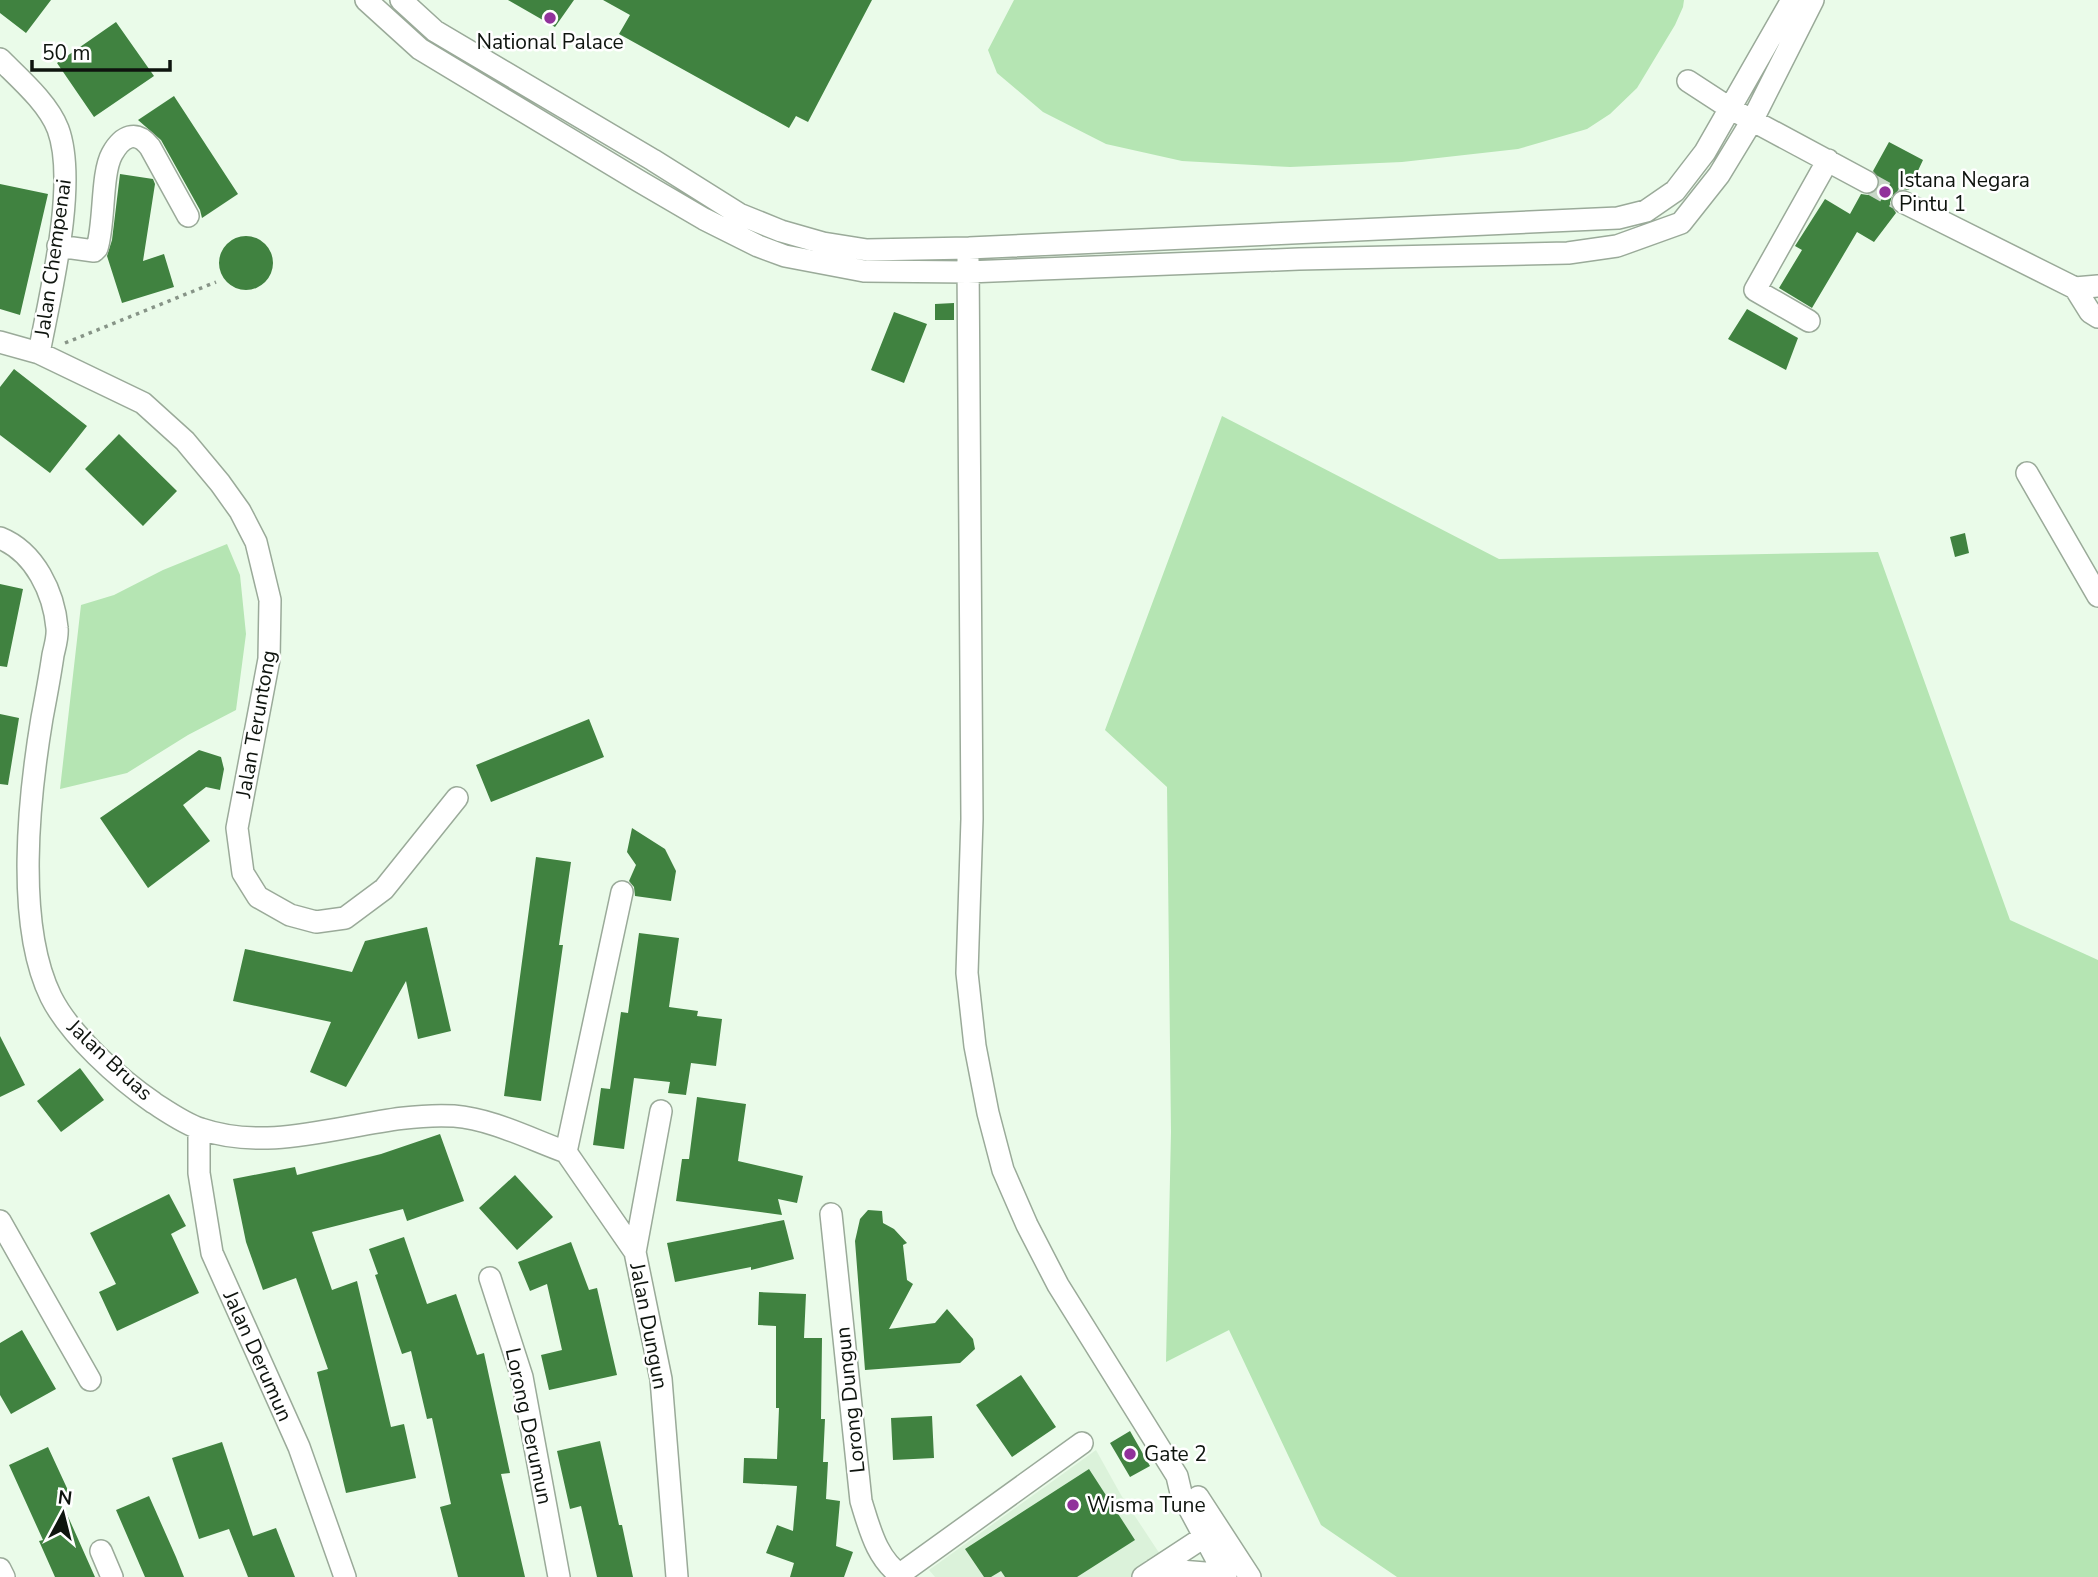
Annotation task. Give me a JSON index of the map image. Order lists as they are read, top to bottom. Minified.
{"streets":{"street":["Jalan Chempenai","Jalan Teruntong","Jalan Bruas","Jalan Dungun","Jalan Derumun","Lorong Dungun","Lorong Derumun"]},"crossings":[["Jalan Chempenai","Jalan Teruntong"],["Jalan Bruas","Jalan Dungun"],["Jalan Bruas","Jalan Derumun"]],"places":["National Palace","Istana Negara Pintu 1","Gate 2","Wisma Tune"],"scale_bar":"50 m","north":"top"}
